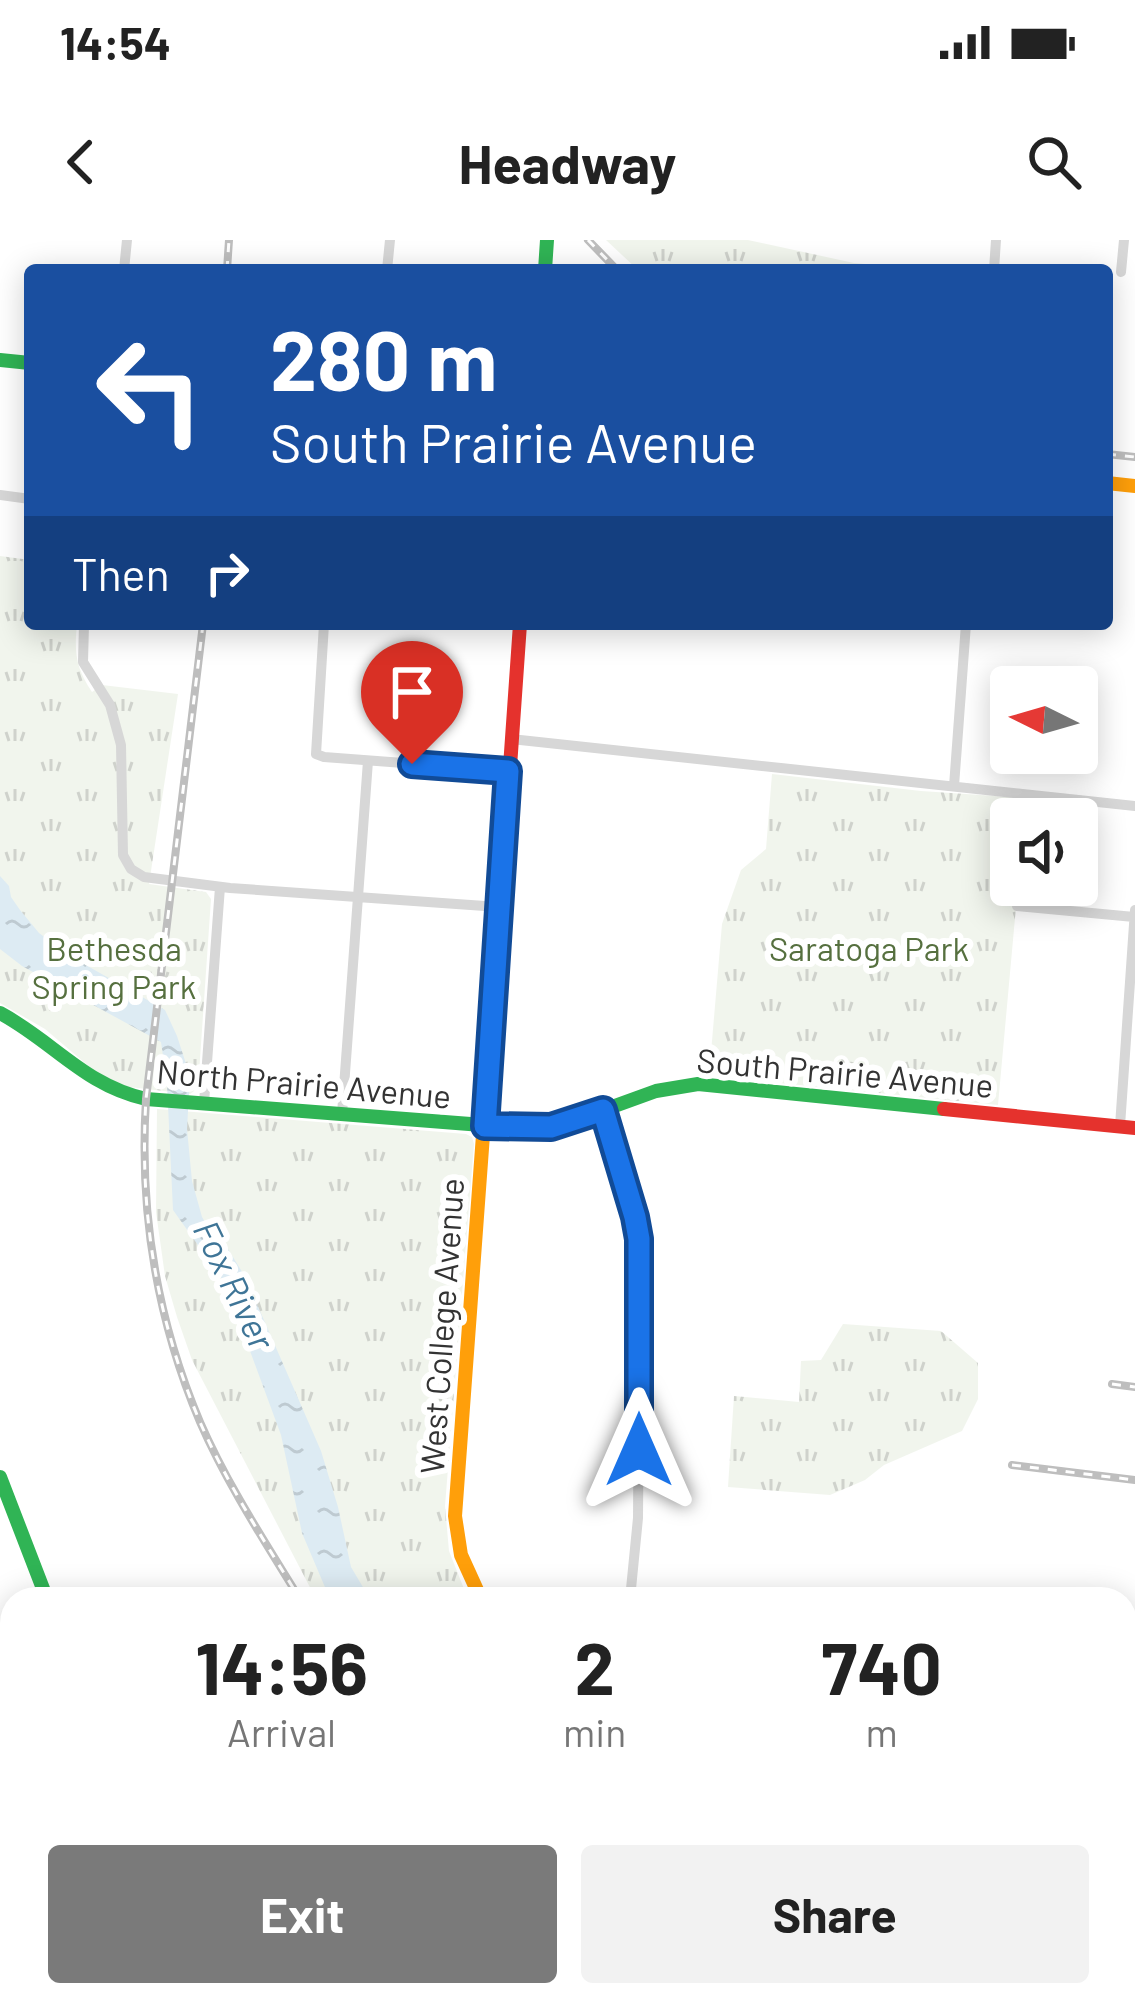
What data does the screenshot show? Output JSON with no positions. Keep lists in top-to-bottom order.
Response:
{
  "streets": {
    "street": ["South Prairie Avenue", "North Prairie Avenue", "West College Avenue"]
  },
  "crossings": [
    ["South Prairie Avenue", "North Prairie Avenue"],
    ["South Prairie Avenue", "West College Avenue"],
    ["North Prairie Avenue", "West College Avenue"]
  ],
  "water": ["Fox River"],
  "parks": ["Bethesda Spring Park", "Saratoga Park"],
  "north": "left",
  "page": {
    "status": "14:54",
    "header": "Headway",
    "turn": ["280 m", "South Prairie Avenue"],
    "then": "Then",
    "eta": [
      "14:56",
      "Arrival",
      "2",
      "min",
      "740",
      "m"
    ],
    "buttons": ["Exit", "Share"]
  }
}
